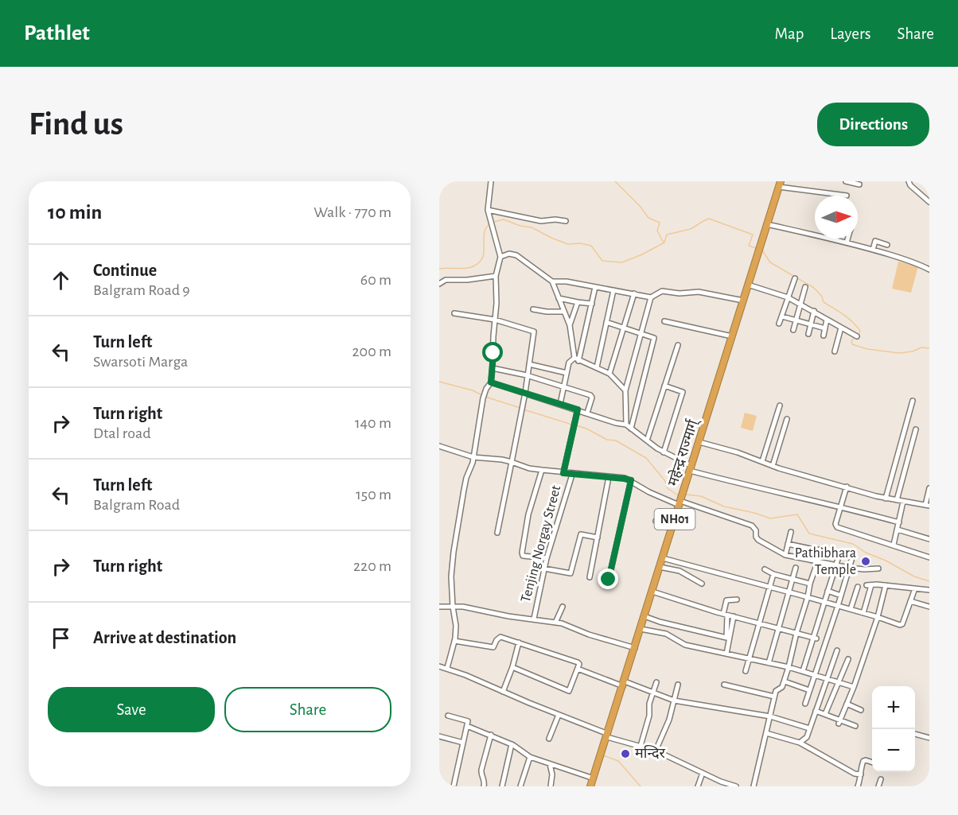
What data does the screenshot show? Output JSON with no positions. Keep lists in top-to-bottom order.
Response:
{
  "streets": {
    "highway": ["महेन्द्र राज्मार्ग्", "NH01"],
    "street": ["Tenjing Norgay Street"]
  },
  "places": ["Pathibhara Temple", "मन्दिर"],
  "north": "right",
  "page": {
    "header": "Pathlet",
    "nav": ["Map", "Layers", "Share"],
    "buttons": [
      "Directions",
      ["Save", "Share"]
    ],
    "title": "Find us",
    "heading": ["10 min", "Walk · 770 m"],
    "list": [
      ["Continue", "Balgram Road 9", "60 m"],
      ["Turn left", "Swarsoti Marga", "200 m"],
      ["Turn right", "Dtal road", "140 m"],
      ["Turn left", "Balgram Road", "150 m"],
      ["Turn right", "220 m"],
      "Arrive at destination"
    ],
    "map_buttons": ["+", "−"]
  }
}
